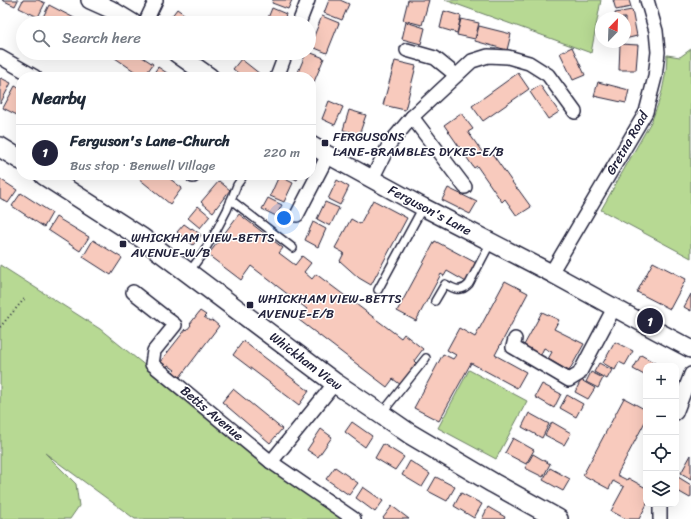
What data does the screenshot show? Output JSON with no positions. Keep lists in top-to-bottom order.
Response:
{
  "streets": {
    "main road": ["Whickham View"],
    "street": ["Gretna Road", "Ferguson's Lane", "Betts Avenue"]
  },
  "crossings": [
    ["Gretna Road", "Ferguson's Lane"]
  ],
  "places": {
    "transit": ["FERGUSONS LANE-BRAMBLES DYKES-E/B", "WHICKHAM VIEW-BETTS AVENUE-W/B", "WHICKHAM VIEW-BETTS AVENUE-E/B"]
  },
  "north": "top right",
  "page": {
    "search": "Search here",
    "heading": "Nearby",
    "list": [
      {
        "mark": "1",
        "name": "Ferguson's Lane-Church",
        "note": "Bus stop · Benwell Village",
        "value": "220 m"
      }
    ],
    "pins": "1",
    "map_buttons": ["+", "−"]
  }
}
